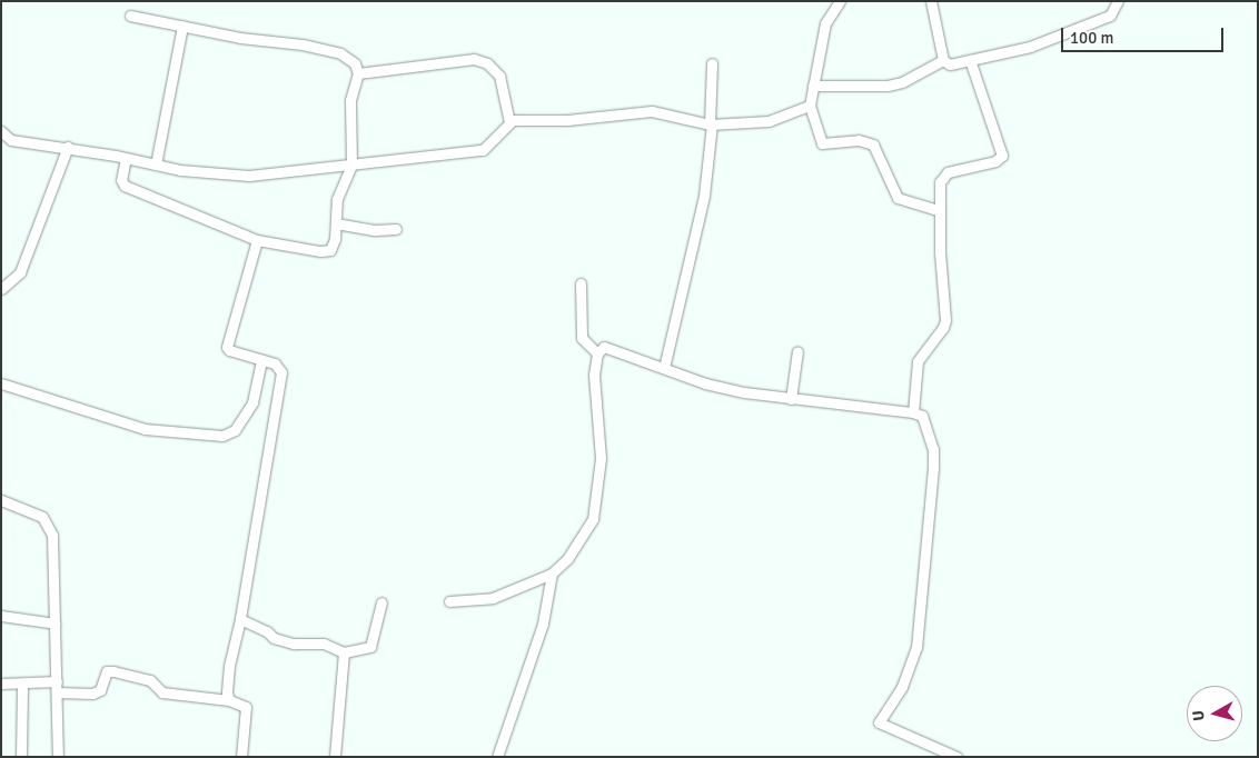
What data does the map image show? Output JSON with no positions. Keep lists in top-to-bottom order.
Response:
{
  "scale_bar": "100 m",
  "north": "left"
}
